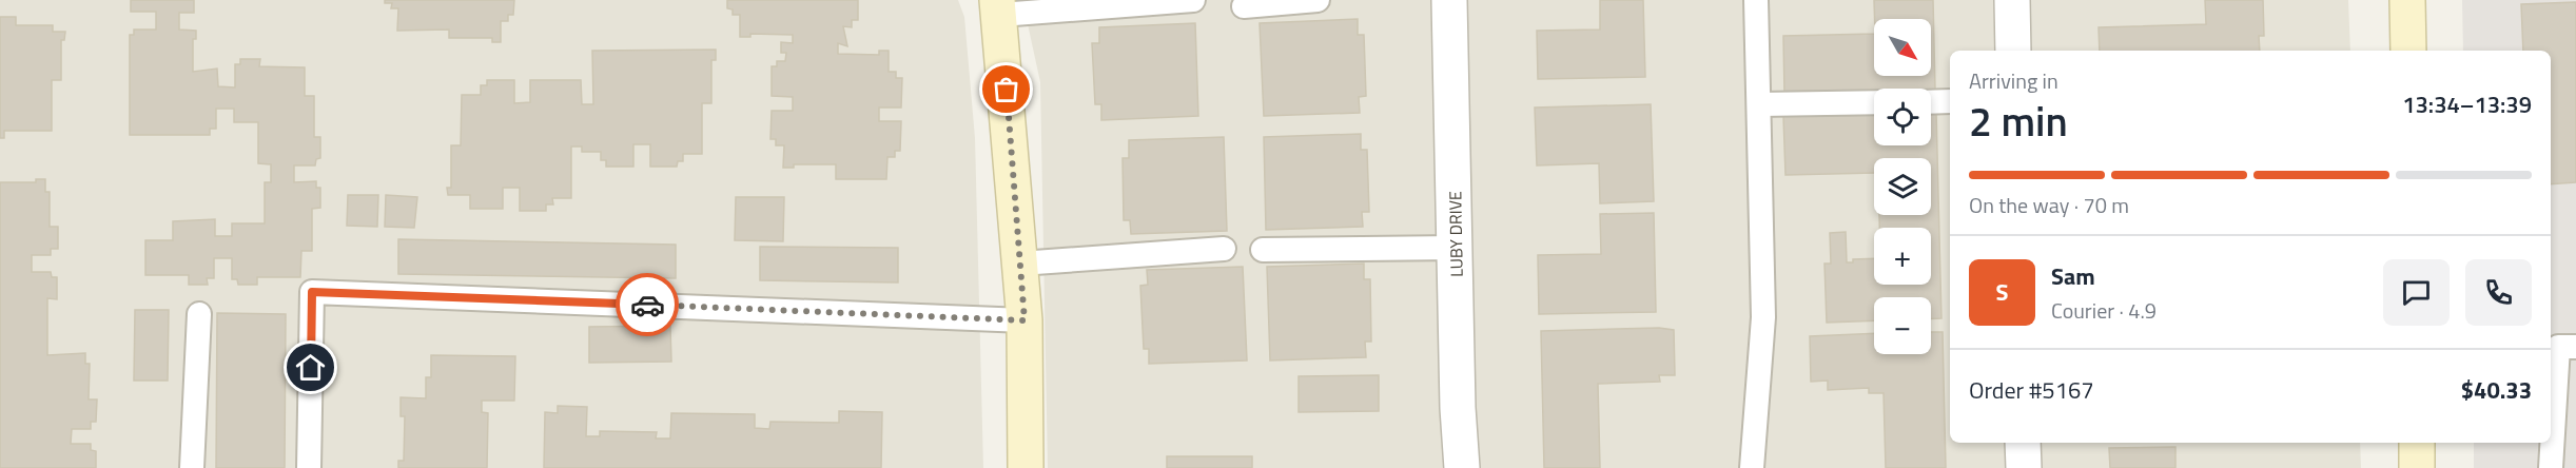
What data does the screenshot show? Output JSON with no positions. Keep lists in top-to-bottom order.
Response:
{
  "streets": {
    "street": ["LUBY DRIVE"]
  },
  "north": "bottom right",
  "page": {
    "map_buttons": ["+", "−"],
    "heading": ["2 min", "Arriving in", "13:34–13:39"],
    "panel": [
      "Sam",
      "Courier · 4.9",
      "Order #5167",
      "$40.33"
    ],
    "bar": "On the way · 70 m",
    "round": "S"
  }
}
